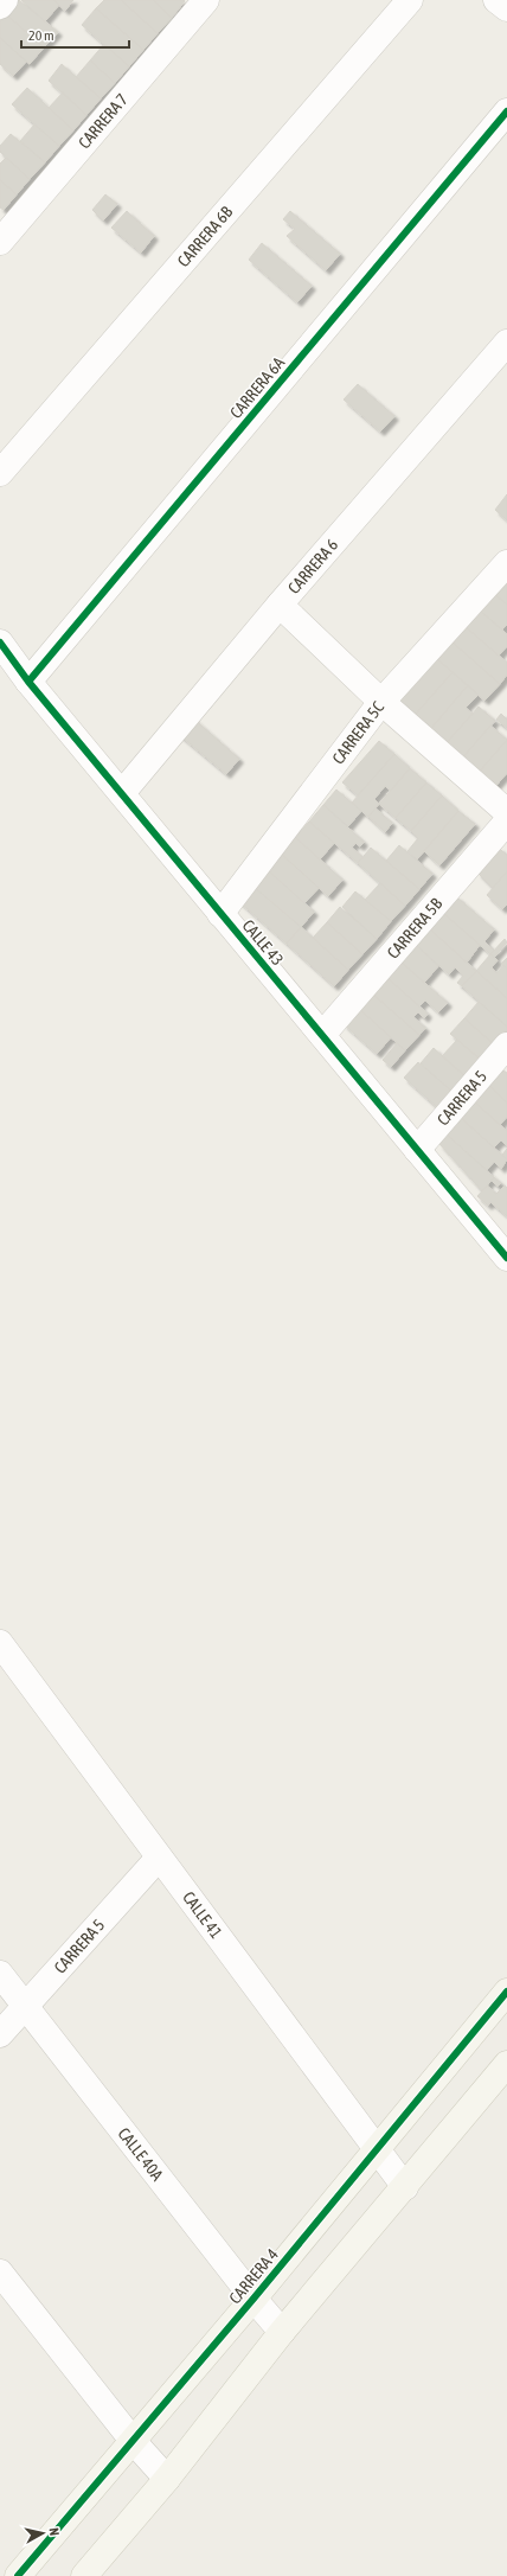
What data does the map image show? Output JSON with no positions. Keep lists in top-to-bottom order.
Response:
{
  "streets": {
    "street": [
      "CARRERA 7",
      "CARRERA 6B",
      "CARRERA 6A",
      "CARRERA 6",
      "CARRERA 5C",
      "CARRERA 5B",
      "CALLE 43",
      "CARRERA 5",
      "CALLE 41",
      "CALLE 40A",
      "CARRERA 4"
    ]
  },
  "crossings": [
    ["CARRERA 6A", "CALLE 43"],
    ["CARRERA 6", "CALLE 43"],
    ["CARRERA 5C", "CALLE 43"],
    ["CARRERA 5B", "CALLE 43"],
    ["CALLE 43", "CARRERA 5"],
    ["CARRERA 5", "CALLE 41"],
    ["CARRERA 5", "CALLE 40A"],
    ["CALLE 41", "CARRERA 4"],
    ["CALLE 40A", "CARRERA 4"]
  ],
  "scale_bar": "20 m",
  "north": "right"
}
